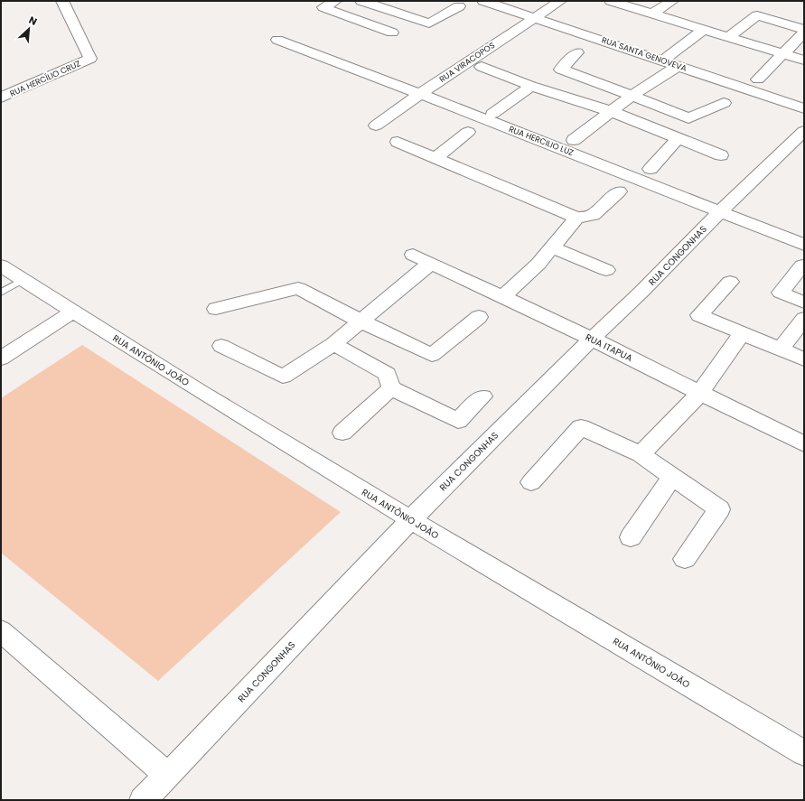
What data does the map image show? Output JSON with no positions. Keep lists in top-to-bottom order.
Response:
{
  "streets": {
    "street": [
      "RUA SANTA GENOVEVA",
      "RUA VIRACOPOS",
      "RUA HERCÍLIO CRUZ",
      "RUA HERCILIO LUZ",
      "RUA CONGONHAS",
      "RUA ITAPUA",
      "RUA ANTÔNIO JOÃO"
    ]
  },
  "crossings": [
    ["RUA SANTA GENOVEVA", "RUA VIRACOPOS"],
    ["RUA VIRACOPOS", "RUA HERCILIO LUZ"],
    ["RUA HERCILIO LUZ", "RUA CONGONHAS"],
    ["RUA CONGONHAS", "RUA ITAPUA"],
    ["RUA CONGONHAS", "RUA ANTÔNIO JOÃO"]
  ],
  "north": "top right"
}
